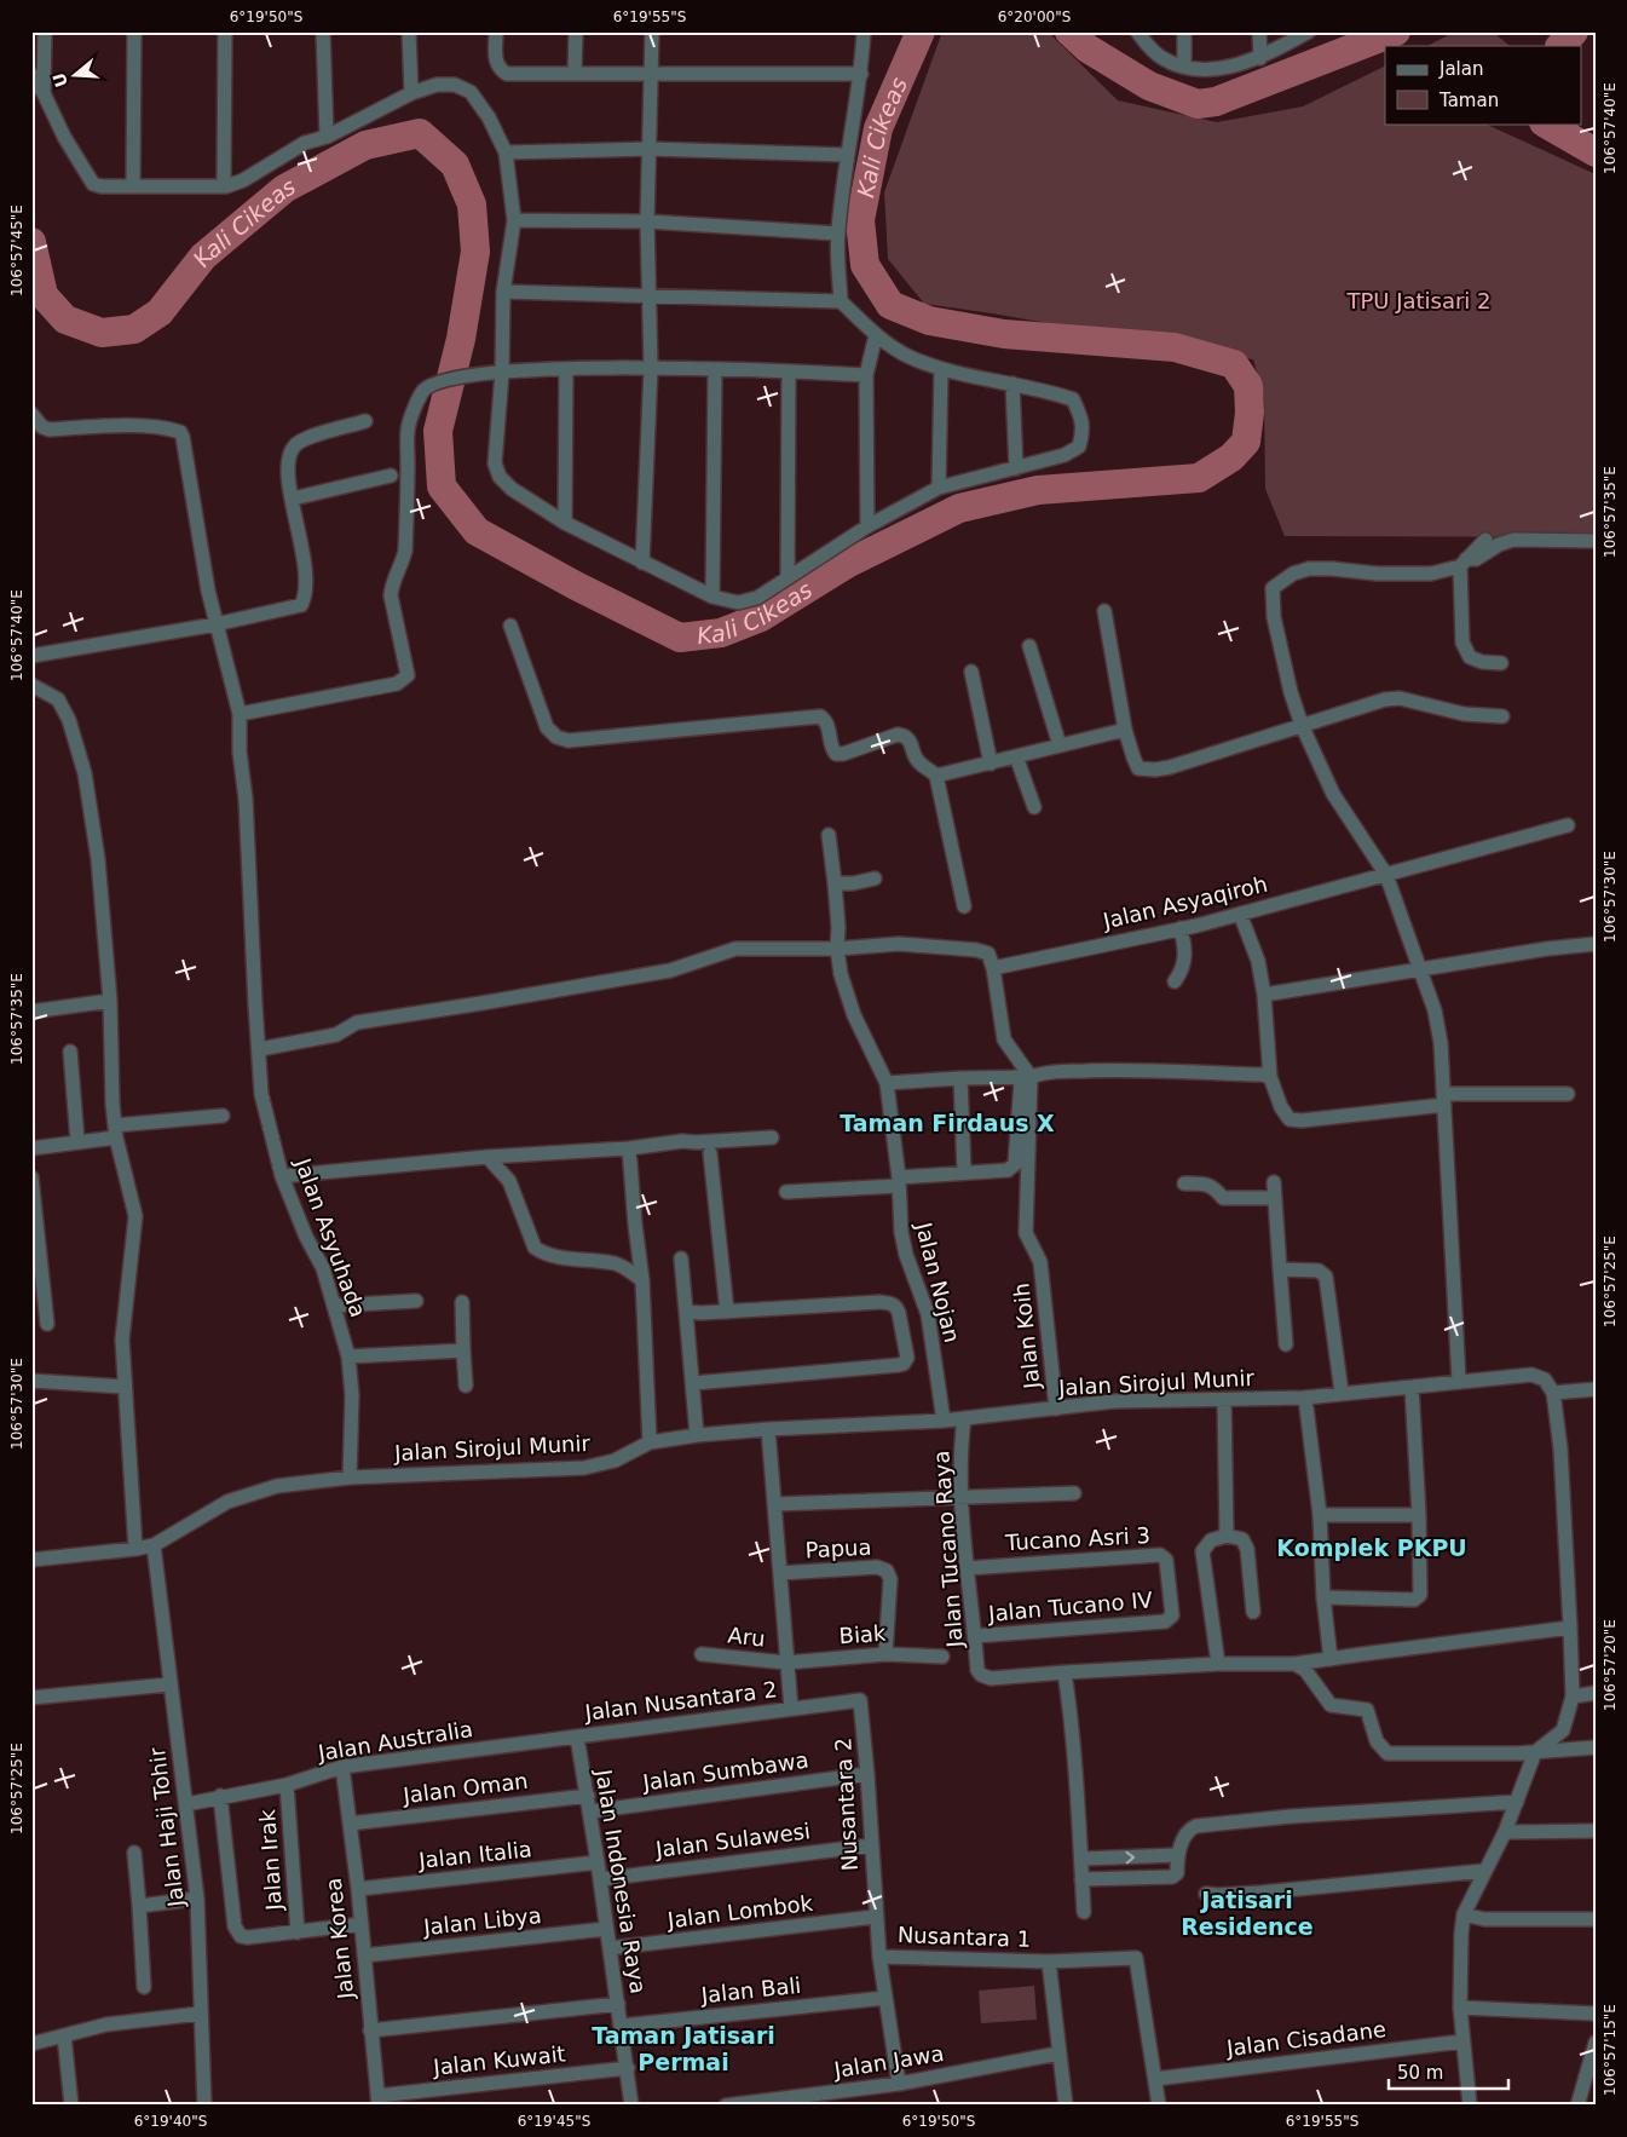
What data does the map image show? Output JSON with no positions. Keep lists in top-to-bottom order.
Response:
{
  "streets": {
    "street": [
      "Jalan Asyaqiroh",
      "Jalan Asyuhada",
      "Jalan Nojan",
      "Jalan Koih",
      "Jalan Sirojul Munir",
      "Tucano Asri 3",
      "Papua",
      "Jalan Tucano Raya",
      "Jalan Tucano IV",
      "Biak",
      "Aru",
      "Jalan Nusantara 2",
      "Jalan Australia",
      "Jalan Sumbawa",
      "Jalan Oman",
      "Nusantara 2",
      "Jalan Haji Tohir",
      "Jalan Sulawesi",
      "Jalan Italia",
      "Jalan Irak",
      "Jalan Indonesia Raya",
      "Jalan Lombok",
      "Jalan Libya",
      "Nusantara 1",
      "Jalan Korea",
      "Jalan Bali",
      "Jalan Cisadane",
      "Jalan Kuwait",
      "Jalan Jawa"
    ]
  },
  "crossings": [
    ["Jalan Asyuhada", "Jalan Sirojul Munir"],
    ["Jalan Nojan", "Jalan Sirojul Munir"],
    ["Jalan Koih", "Jalan Sirojul Munir"],
    ["Jalan Sirojul Munir", "Jalan Tucano Raya"],
    ["Jalan Sirojul Munir", "Jalan Haji Tohir"],
    ["Tucano Asri 3", "Jalan Tucano Raya"],
    ["Tucano Asri 3", "Jalan Tucano IV"],
    ["Papua", "Biak"],
    ["Jalan Tucano Raya", "Jalan Tucano IV"],
    ["Biak", "Aru"],
    ["Jalan Nusantara 2", "Jalan Australia"],
    ["Jalan Nusantara 2", "Nusantara 2"],
    ["Jalan Nusantara 2", "Jalan Indonesia Raya"],
    ["Jalan Australia", "Jalan Haji Tohir"],
    ["Jalan Australia", "Jalan Irak"],
    ["Jalan Australia", "Jalan Indonesia Raya"],
    ["Jalan Australia", "Jalan Korea"],
    ["Jalan Sumbawa", "Nusantara 2"],
    ["Jalan Sumbawa", "Jalan Indonesia Raya"],
    ["Jalan Oman", "Jalan Indonesia Raya"],
    ["Jalan Oman", "Jalan Korea"],
    ["Nusantara 2", "Jalan Sulawesi"],
    ["Nusantara 2", "Jalan Lombok"],
    ["Nusantara 2", "Nusantara 1"],
    ["Nusantara 2", "Jalan Bali"],
    ["Nusantara 2", "Jalan Jawa"],
    ["Jalan Sulawesi", "Jalan Indonesia Raya"],
    ["Jalan Italia", "Jalan Indonesia Raya"],
    ["Jalan Italia", "Jalan Korea"],
    ["Jalan Indonesia Raya", "Jalan Lombok"],
    ["Jalan Indonesia Raya", "Jalan Libya"],
    ["Jalan Indonesia Raya", "Jalan Bali"],
    ["Jalan Indonesia Raya", "Jalan Kuwait"],
    ["Jalan Libya", "Jalan Korea"],
    ["Nusantara 1", "Jalan Jawa"],
    ["Jalan Korea", "Jalan Kuwait"]
  ],
  "districts": [
    "Taman Firdaus X",
    "Komplek PKPU",
    "Jatisari Residence",
    "Taman Jatisari Permai"
  ],
  "water": ["Kali Cikeas"],
  "parks": ["TPU Jatisari 2"],
  "legend": ["Jalan", "Taman"],
  "scale_bar": "50 m",
  "north": "left",
  "coordinates": [
    "6°19'50\"S",
    "6°19'55\"S",
    "6°20'00\"S",
    "106°57'40\"E",
    "106°57'45\"E",
    "106°57'35\"E",
    "106°57'30\"E",
    "106°57'25\"E",
    "106°57'20\"E",
    "106°57'15\"E",
    "6°19'40\"S",
    "6°19'45\"S"
  ]
}
